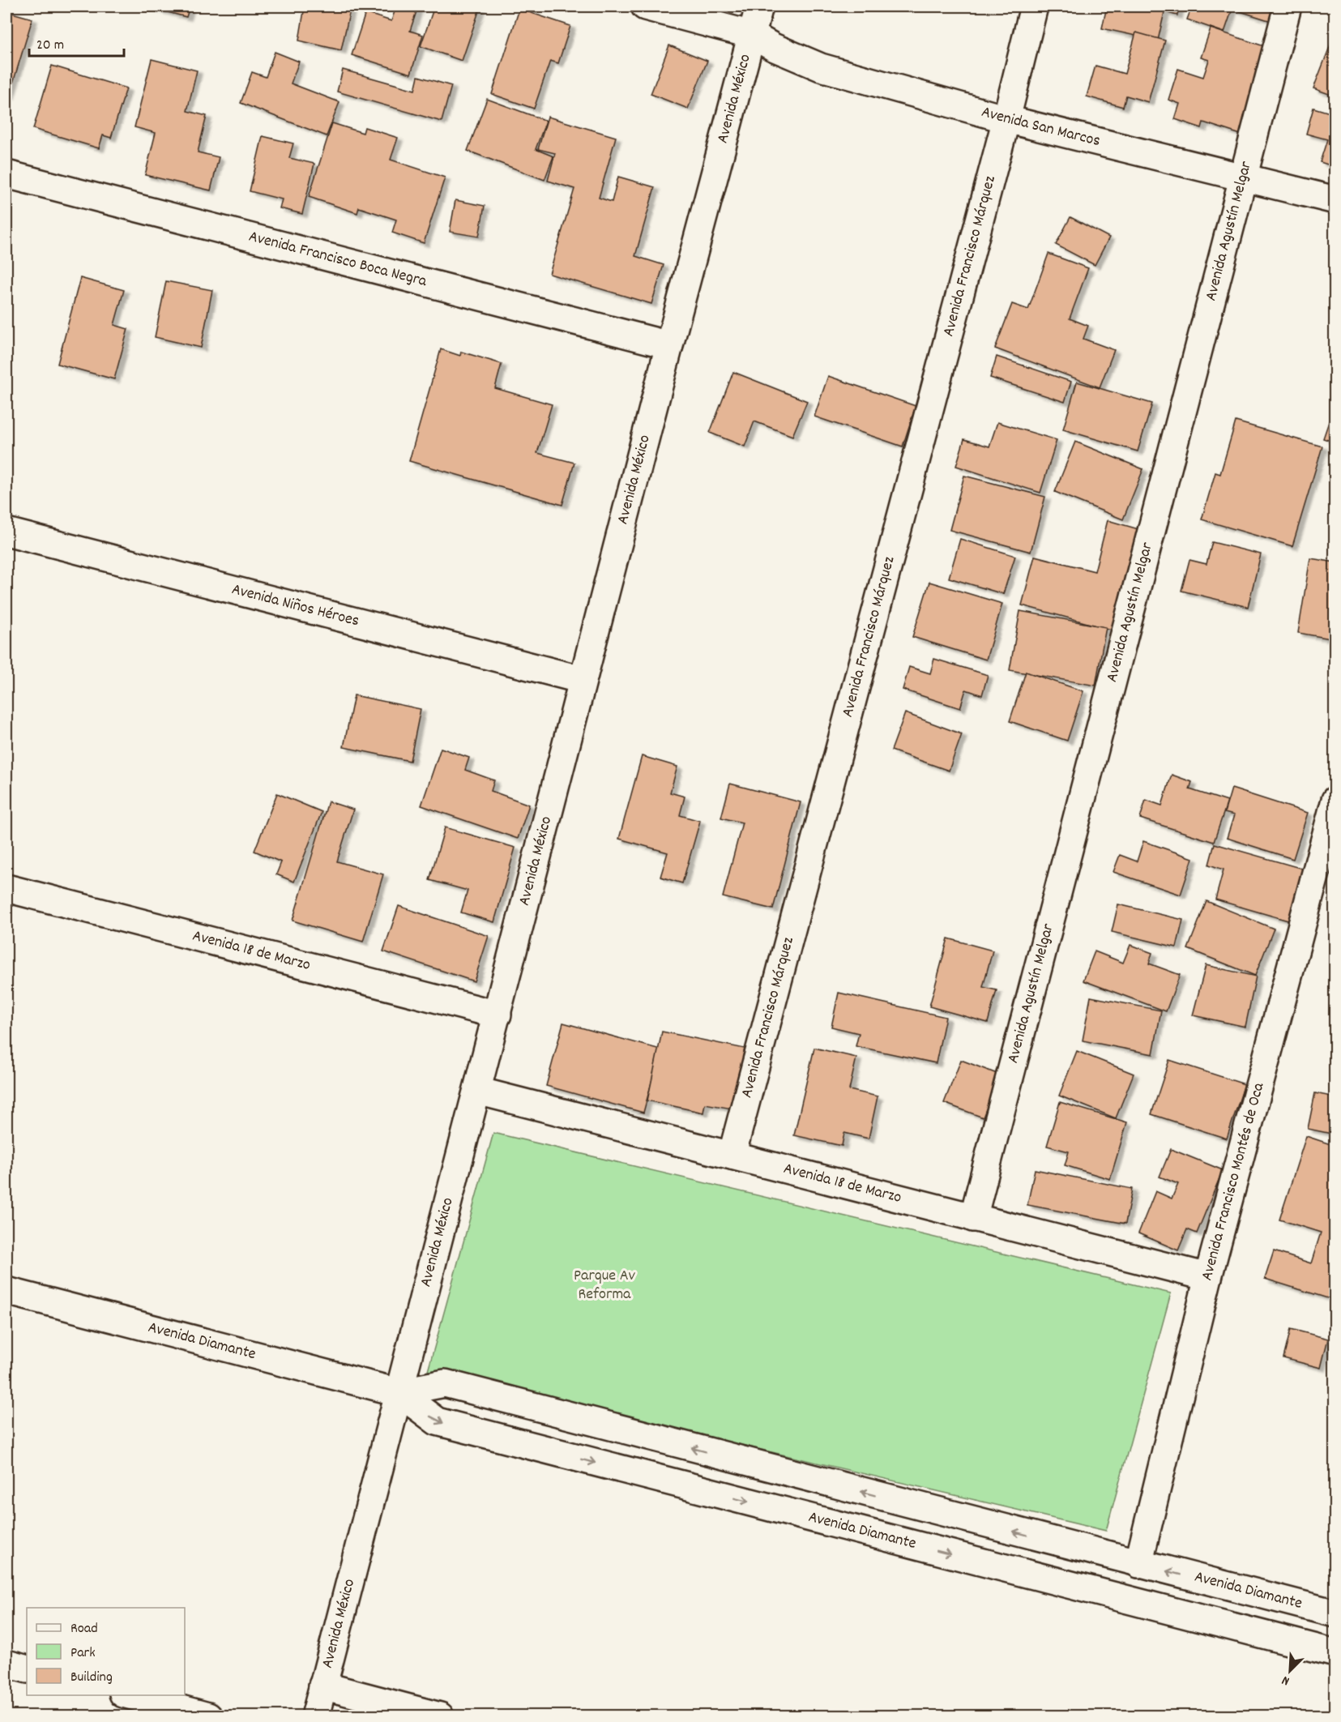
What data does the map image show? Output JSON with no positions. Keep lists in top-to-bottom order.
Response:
{
  "streets": {
    "street": [
      "Avenida México",
      "Avenida San Marcos",
      "Avenida Agustín Melgar",
      "Avenida Francisco Márquez",
      "Avenida Francisco Boca Negra",
      "Avenida Niños Héroes",
      "Avenida 18 de Marzo",
      "Avenida Francisco Montés de Oca",
      "Avenida Diamante"
    ]
  },
  "crossings": [
    ["Avenida México", "Avenida San Marcos"],
    ["Avenida México", "Avenida Francisco Boca Negra"],
    ["Avenida México", "Avenida Niños Héroes"],
    ["Avenida México", "Avenida 18 de Marzo"],
    ["Avenida México", "Avenida Diamante"],
    ["Avenida San Marcos", "Avenida Agustín Melgar"],
    ["Avenida San Marcos", "Avenida Francisco Márquez"],
    ["Avenida Agustín Melgar", "Avenida 18 de Marzo"],
    ["Avenida Francisco Márquez", "Avenida 18 de Marzo"],
    ["Avenida 18 de Marzo", "Avenida Francisco Montés de Oca"],
    ["Avenida Francisco Montés de Oca", "Avenida Diamante"]
  ],
  "parks": ["Parque Av Reforma"],
  "legend": ["Road", "Park", "Building"],
  "scale_bar": "20 m",
  "north": "bottom left"
}
